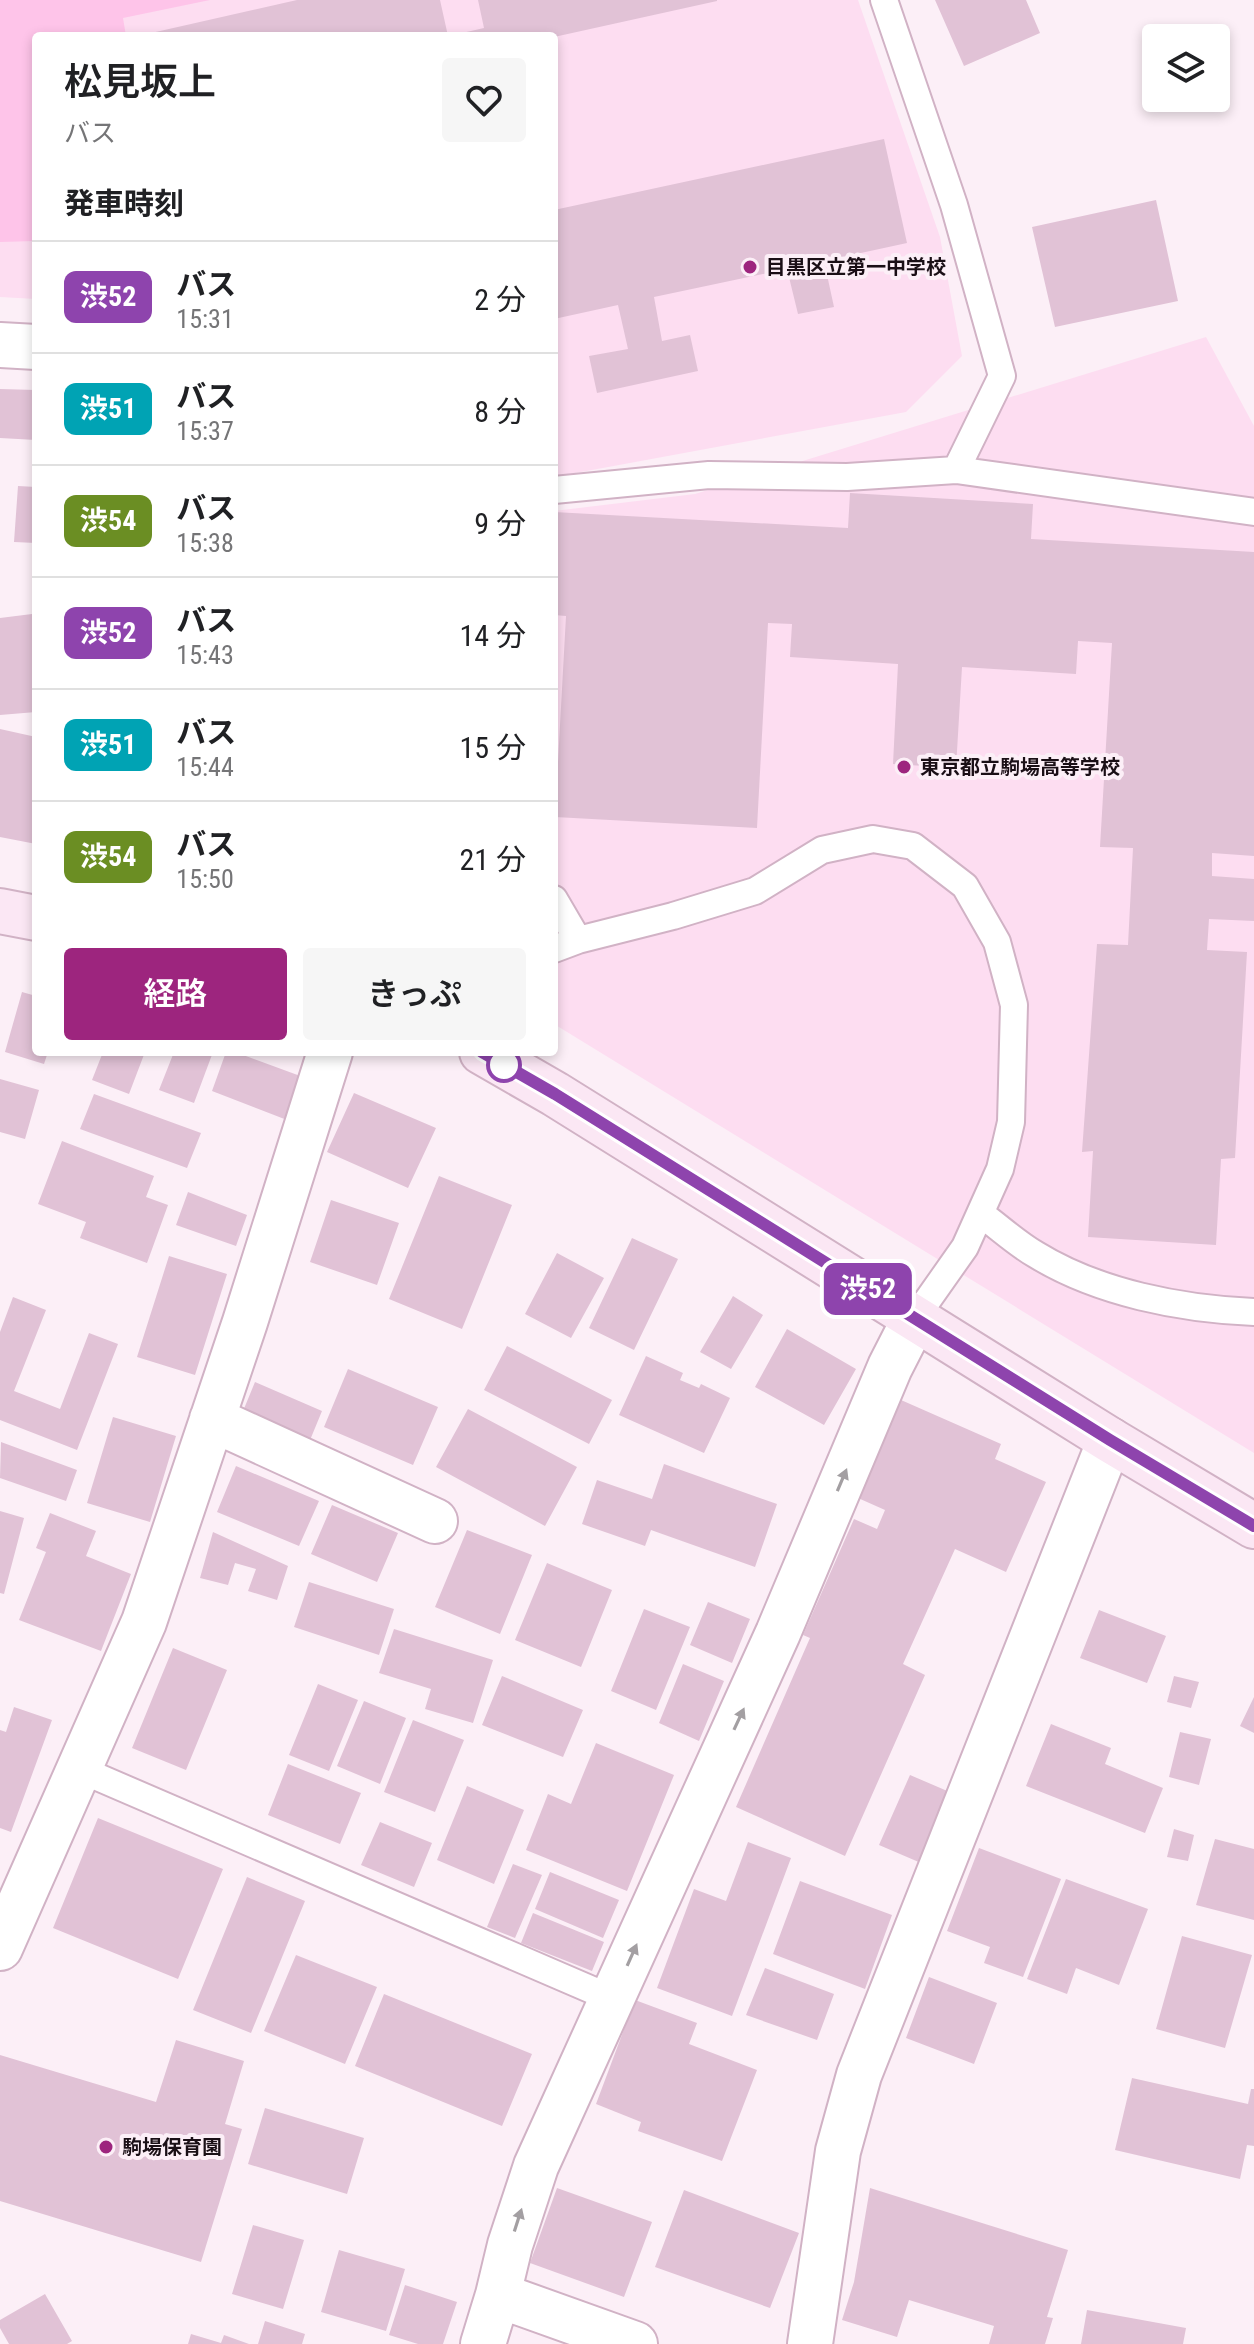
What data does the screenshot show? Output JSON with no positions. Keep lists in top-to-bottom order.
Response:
{
  "places": ["目黒区立第一中学校", "東京都立駒場高等学校", "駒場保育園"],
  "lines": ["bus line 渋52"],
  "page": {
    "on_map": "渋52",
    "heading": [
      ["松見坂上", "バス"],
      "発車時刻"
    ],
    "list": [
      {
        "mark": "渋52",
        "name": "バス",
        "note": "15:31",
        "value": "2 分"
      },
      {
        "mark": "渋51",
        "name": "バス",
        "note": "15:37",
        "value": "8 分"
      },
      {
        "mark": "渋54",
        "name": "バス",
        "note": "15:38",
        "value": "9 分"
      },
      {
        "mark": "渋52",
        "name": "バス",
        "note": "15:43",
        "value": "14 分"
      },
      {
        "mark": "渋51",
        "name": "バス",
        "note": "15:44",
        "value": "15 分"
      },
      {
        "mark": "渋54",
        "name": "バス",
        "note": "15:50",
        "value": "21 分"
      }
    ],
    "buttons": ["経路", "きっぷ"]
  }
}
